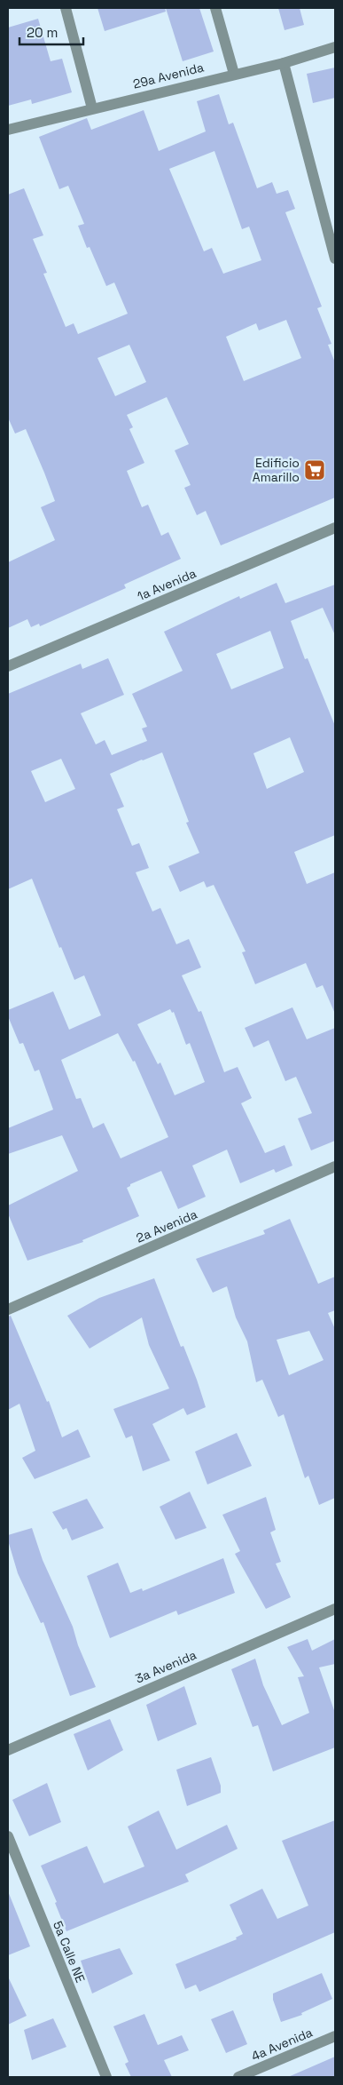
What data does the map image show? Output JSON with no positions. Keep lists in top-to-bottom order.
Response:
{
  "streets": {
    "street": [
      "29a Avenida",
      "1a Avenida",
      "2a Avenida",
      "3a Avenida",
      "5a Calle NE",
      "4a Avenida"
    ]
  },
  "places": {
    "supermarket": ["Edificio Amarillo"]
  },
  "scale_bar": "20 m"
}
